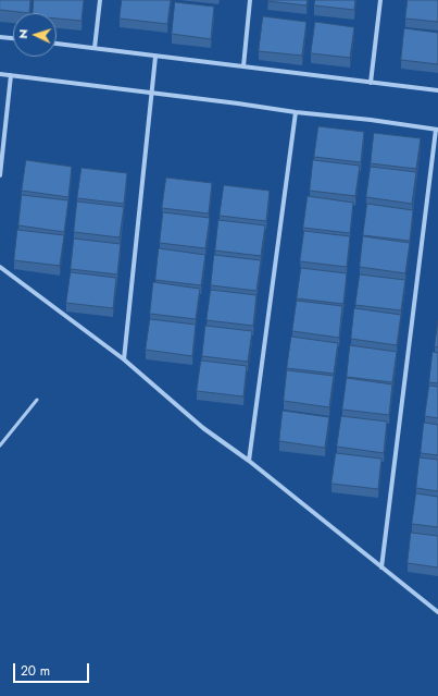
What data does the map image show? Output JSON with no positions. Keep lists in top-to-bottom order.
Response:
{
  "scale_bar": "20 m",
  "north": "left"
}
